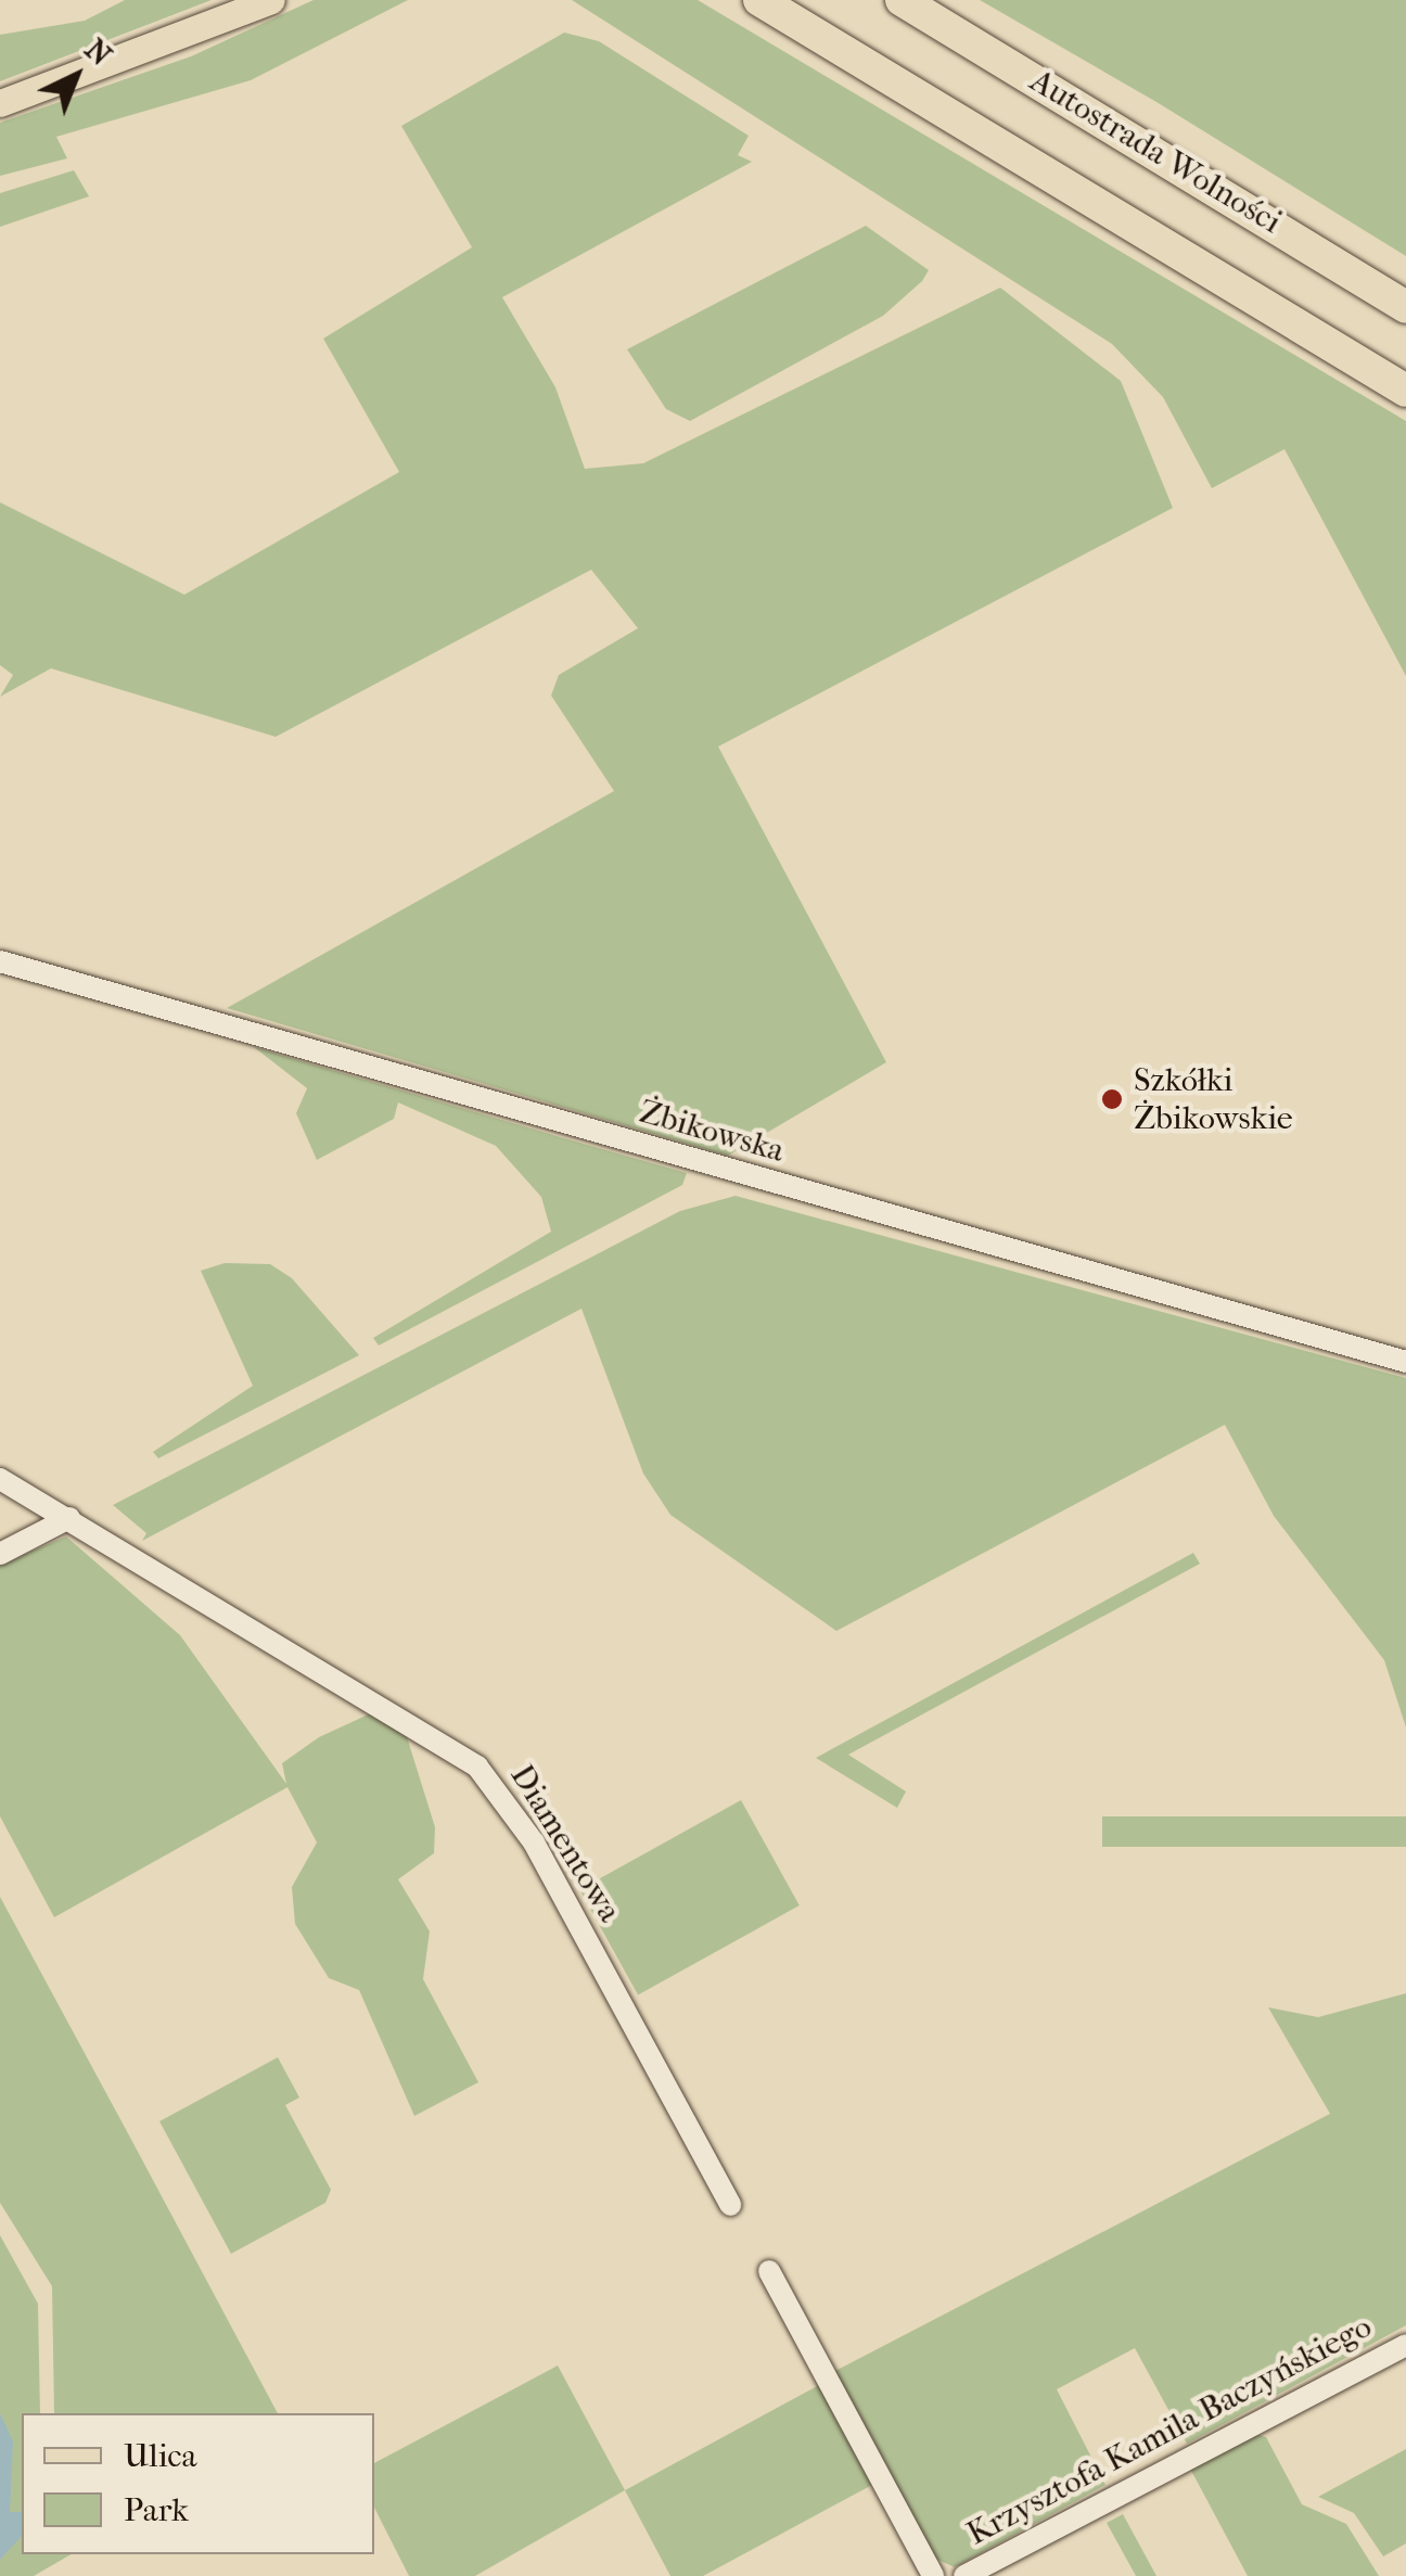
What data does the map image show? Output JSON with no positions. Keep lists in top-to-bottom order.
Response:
{
  "streets": {
    "highway": ["Autostrada Wolności"],
    "street": ["Żbikowska", "Diamentowa", "Krzysztofa Kamila Baczyńskiego"]
  },
  "places": ["Szkółki Żbikowskie"],
  "legend": ["Ulica", "Park"],
  "north": "top right"
}
